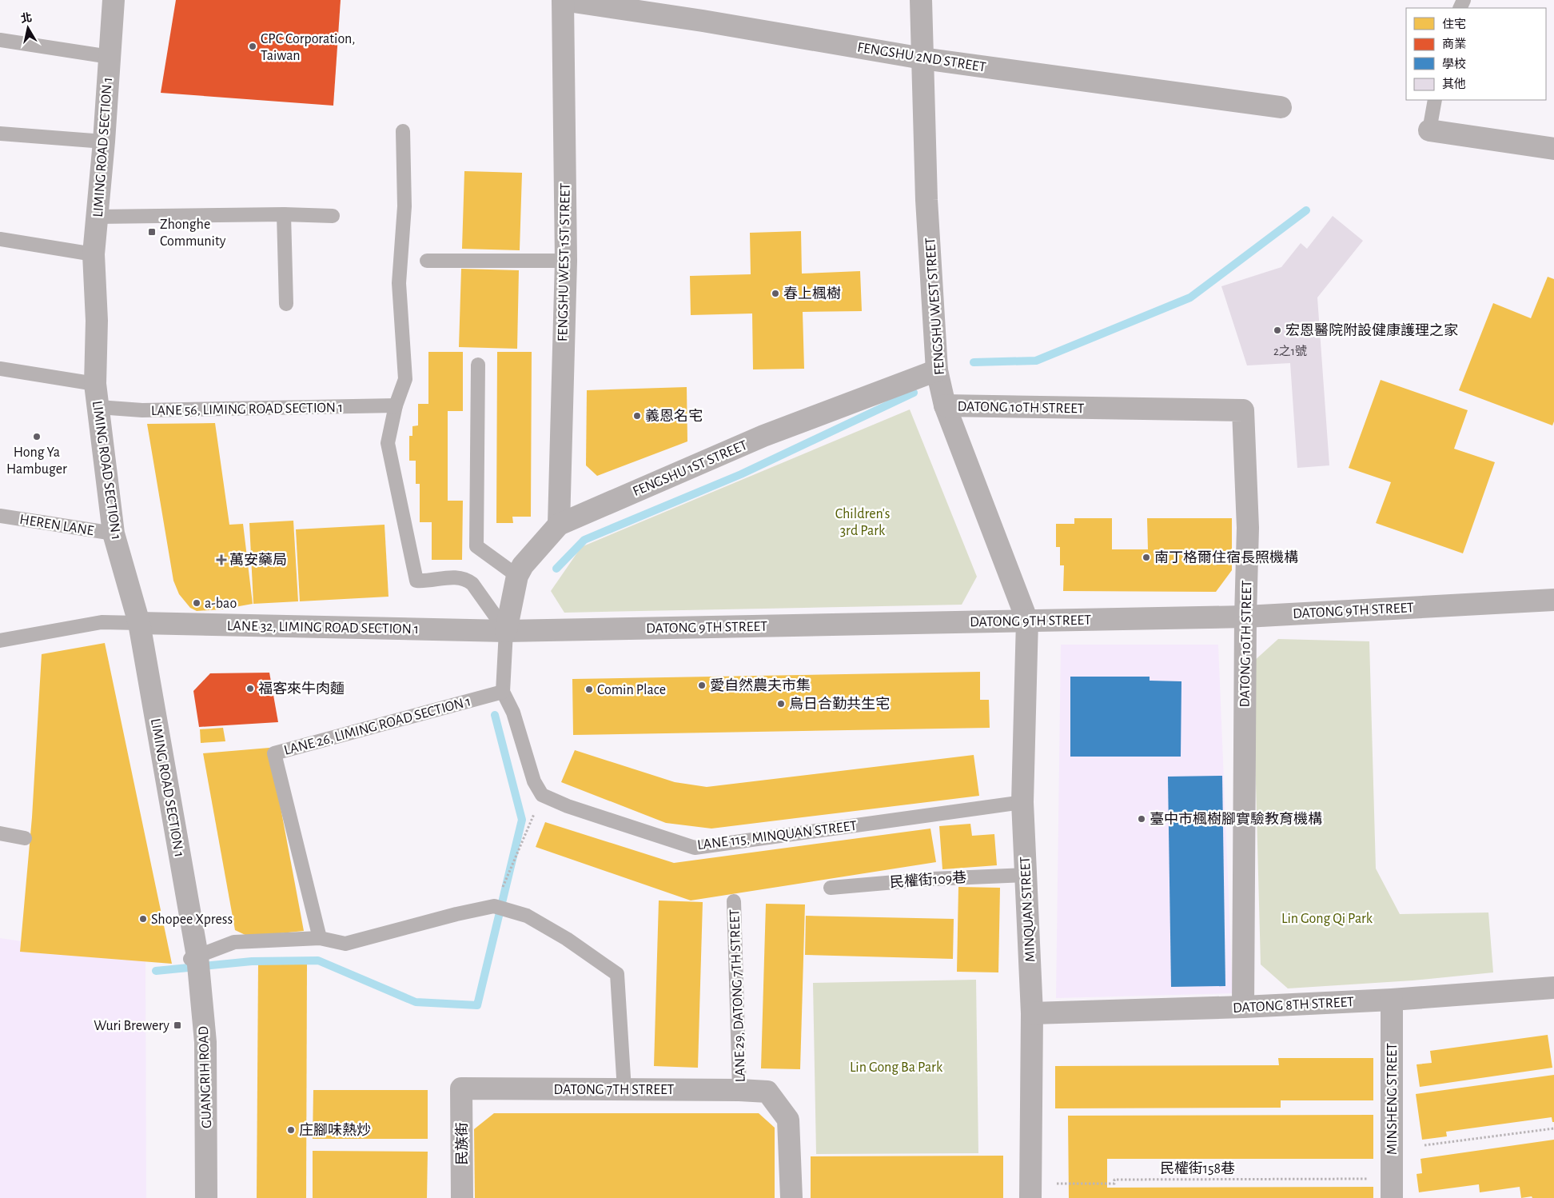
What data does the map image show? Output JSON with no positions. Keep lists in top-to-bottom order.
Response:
{
  "streets": {
    "street": [
      "FENGSHU 2ND STREET",
      "LIMING ROAD SECTION 1",
      "FENGSHU WEST 1ST STREET",
      "FENGSHU WEST STREET",
      "DATONG 10TH STREET",
      "FENGSHU 1ST STREET",
      "DATONG 9TH STREET",
      "LANE 32, LIMING ROAD SECTION 1",
      "MINQUAN STREET",
      "DATONG 8TH STREET",
      "GUANGRIH ROAD",
      "DATONG 7TH STREET",
      "MINSHENG STREET",
      "民族街"
    ],
    "lane": [
      "LANE 56, LIMING ROAD SECTION 1",
      "HEREN LANE",
      "LANE 26, LIMING ROAD SECTION 1",
      "LANE 115, MINQUAN STREET",
      "民權街109巷",
      "LANE 29, DATONG 7TH STREET"
    ],
    "path": ["民權街158巷"]
  },
  "crossings": [
    ["FENGSHU 2ND STREET", "FENGSHU WEST 1ST STREET"],
    ["FENGSHU 2ND STREET", "FENGSHU WEST STREET"],
    ["LIMING ROAD SECTION 1", "LANE 56, LIMING ROAD SECTION 1"],
    ["LIMING ROAD SECTION 1", "HEREN LANE"],
    ["LIMING ROAD SECTION 1", "LANE 32, LIMING ROAD SECTION 1"],
    ["LIMING ROAD SECTION 1", "GUANGRIH ROAD"],
    ["FENGSHU WEST 1ST STREET", "FENGSHU 1ST STREET"],
    ["FENGSHU WEST STREET", "DATONG 10TH STREET"],
    ["FENGSHU WEST STREET", "FENGSHU 1ST STREET"],
    ["FENGSHU WEST STREET", "DATONG 9TH STREET"],
    ["FENGSHU WEST STREET", "MINQUAN STREET"],
    ["DATONG 10TH STREET", "DATONG 9TH STREET"],
    ["DATONG 10TH STREET", "DATONG 8TH STREET"],
    ["FENGSHU 1ST STREET", "DATONG 9TH STREET"],
    ["FENGSHU 1ST STREET", "LANE 32, LIMING ROAD SECTION 1"],
    ["DATONG 9TH STREET", "LANE 32, LIMING ROAD SECTION 1"],
    ["DATONG 9TH STREET", "MINQUAN STREET"],
    ["LANE 115, MINQUAN STREET", "MINQUAN STREET"],
    ["民權街109巷", "MINQUAN STREET"],
    ["MINQUAN STREET", "DATONG 8TH STREET"],
    ["MINQUAN STREET", "民權街158巷"],
    ["LANE 29, DATONG 7TH STREET", "DATONG 7TH STREET"],
    ["DATONG 8TH STREET", "MINSHENG STREET"],
    ["DATONG 7TH STREET", "民族街"]
  ],
  "parks": ["Children's 3rd Park", "Lin Gong Qi Park", "Lin Gong Ba Park"],
  "places": {
    "other": [
      "CPC Corporation, Taiwan",
      "春上楓樹",
      "宏恩醫院附設健康護理之家",
      "義恩名宅",
      "Hong Ya Hambuger",
      "南丁格爾住宿長照機構",
      "a-bao",
      "愛自然農夫市集",
      "福客來牛肉麵",
      "Comin Place",
      "烏日合勤共生宅",
      "臺中市楓樹腳實驗教育機構",
      "Shopee Xpress",
      "庄腳味熱炒"
    ],
    "transit": ["Zhonghe Community", "Wuri Brewery"],
    "health": ["萬安藥局"]
  },
  "house_numbers": ["2之1號"],
  "legend": [
    "住宅",
    "商業",
    "學校",
    "其他"
  ],
  "north": "top"
}
